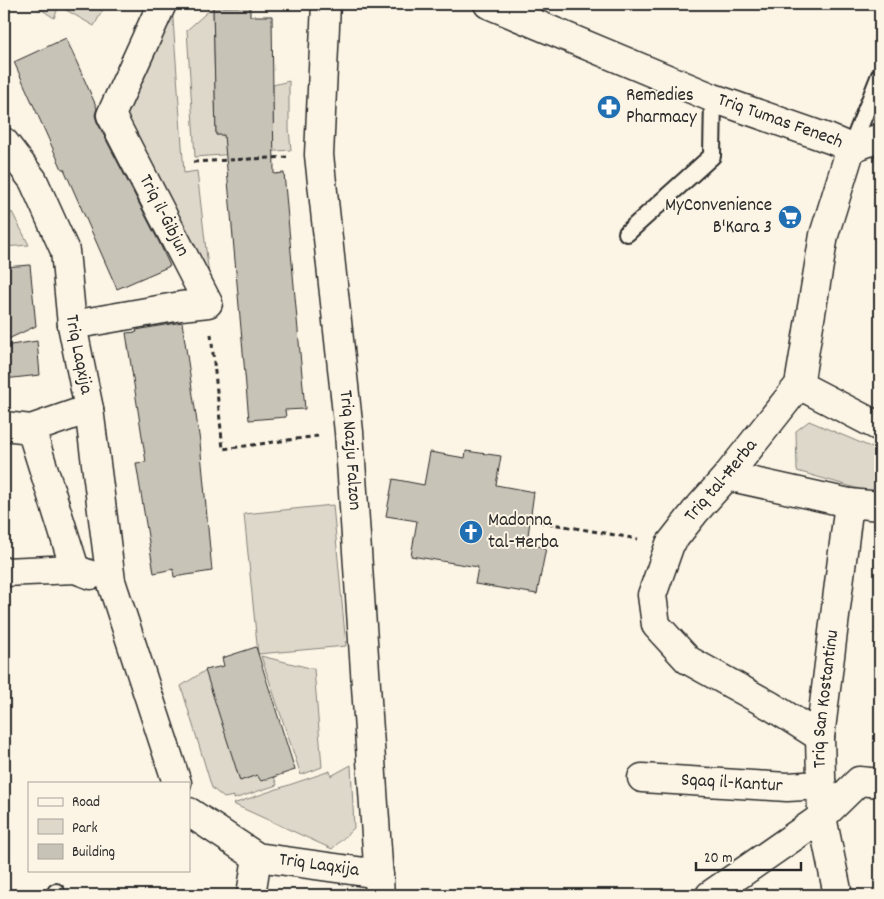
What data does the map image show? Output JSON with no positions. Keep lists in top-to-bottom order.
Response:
{
  "streets": {
    "street": [
      "Triq Tumas Fenech",
      "Triq il-Ġibjun",
      "Triq Laqxija",
      "Triq Nazju Falzon",
      "Triq tal-Ħerba",
      "Triq San Kostantinu",
      "Sqaq il-Kantur"
    ]
  },
  "crossings": [
    ["Triq Tumas Fenech", "Triq tal-Ħerba"],
    ["Triq Laqxija", "Triq Nazju Falzon"],
    ["Triq tal-Ħerba", "Triq San Kostantinu"],
    ["Triq San Kostantinu", "Sqaq il-Kantur"]
  ],
  "places": {
    "pharmacy": ["Remedies Pharmacy"],
    "supermarket": ["MyConvenience B'Kara 3"],
    "church": ["Madonna tal-Ħerba"]
  },
  "legend": ["Road", "Park", "Building"],
  "scale_bar": "20 m"
}
